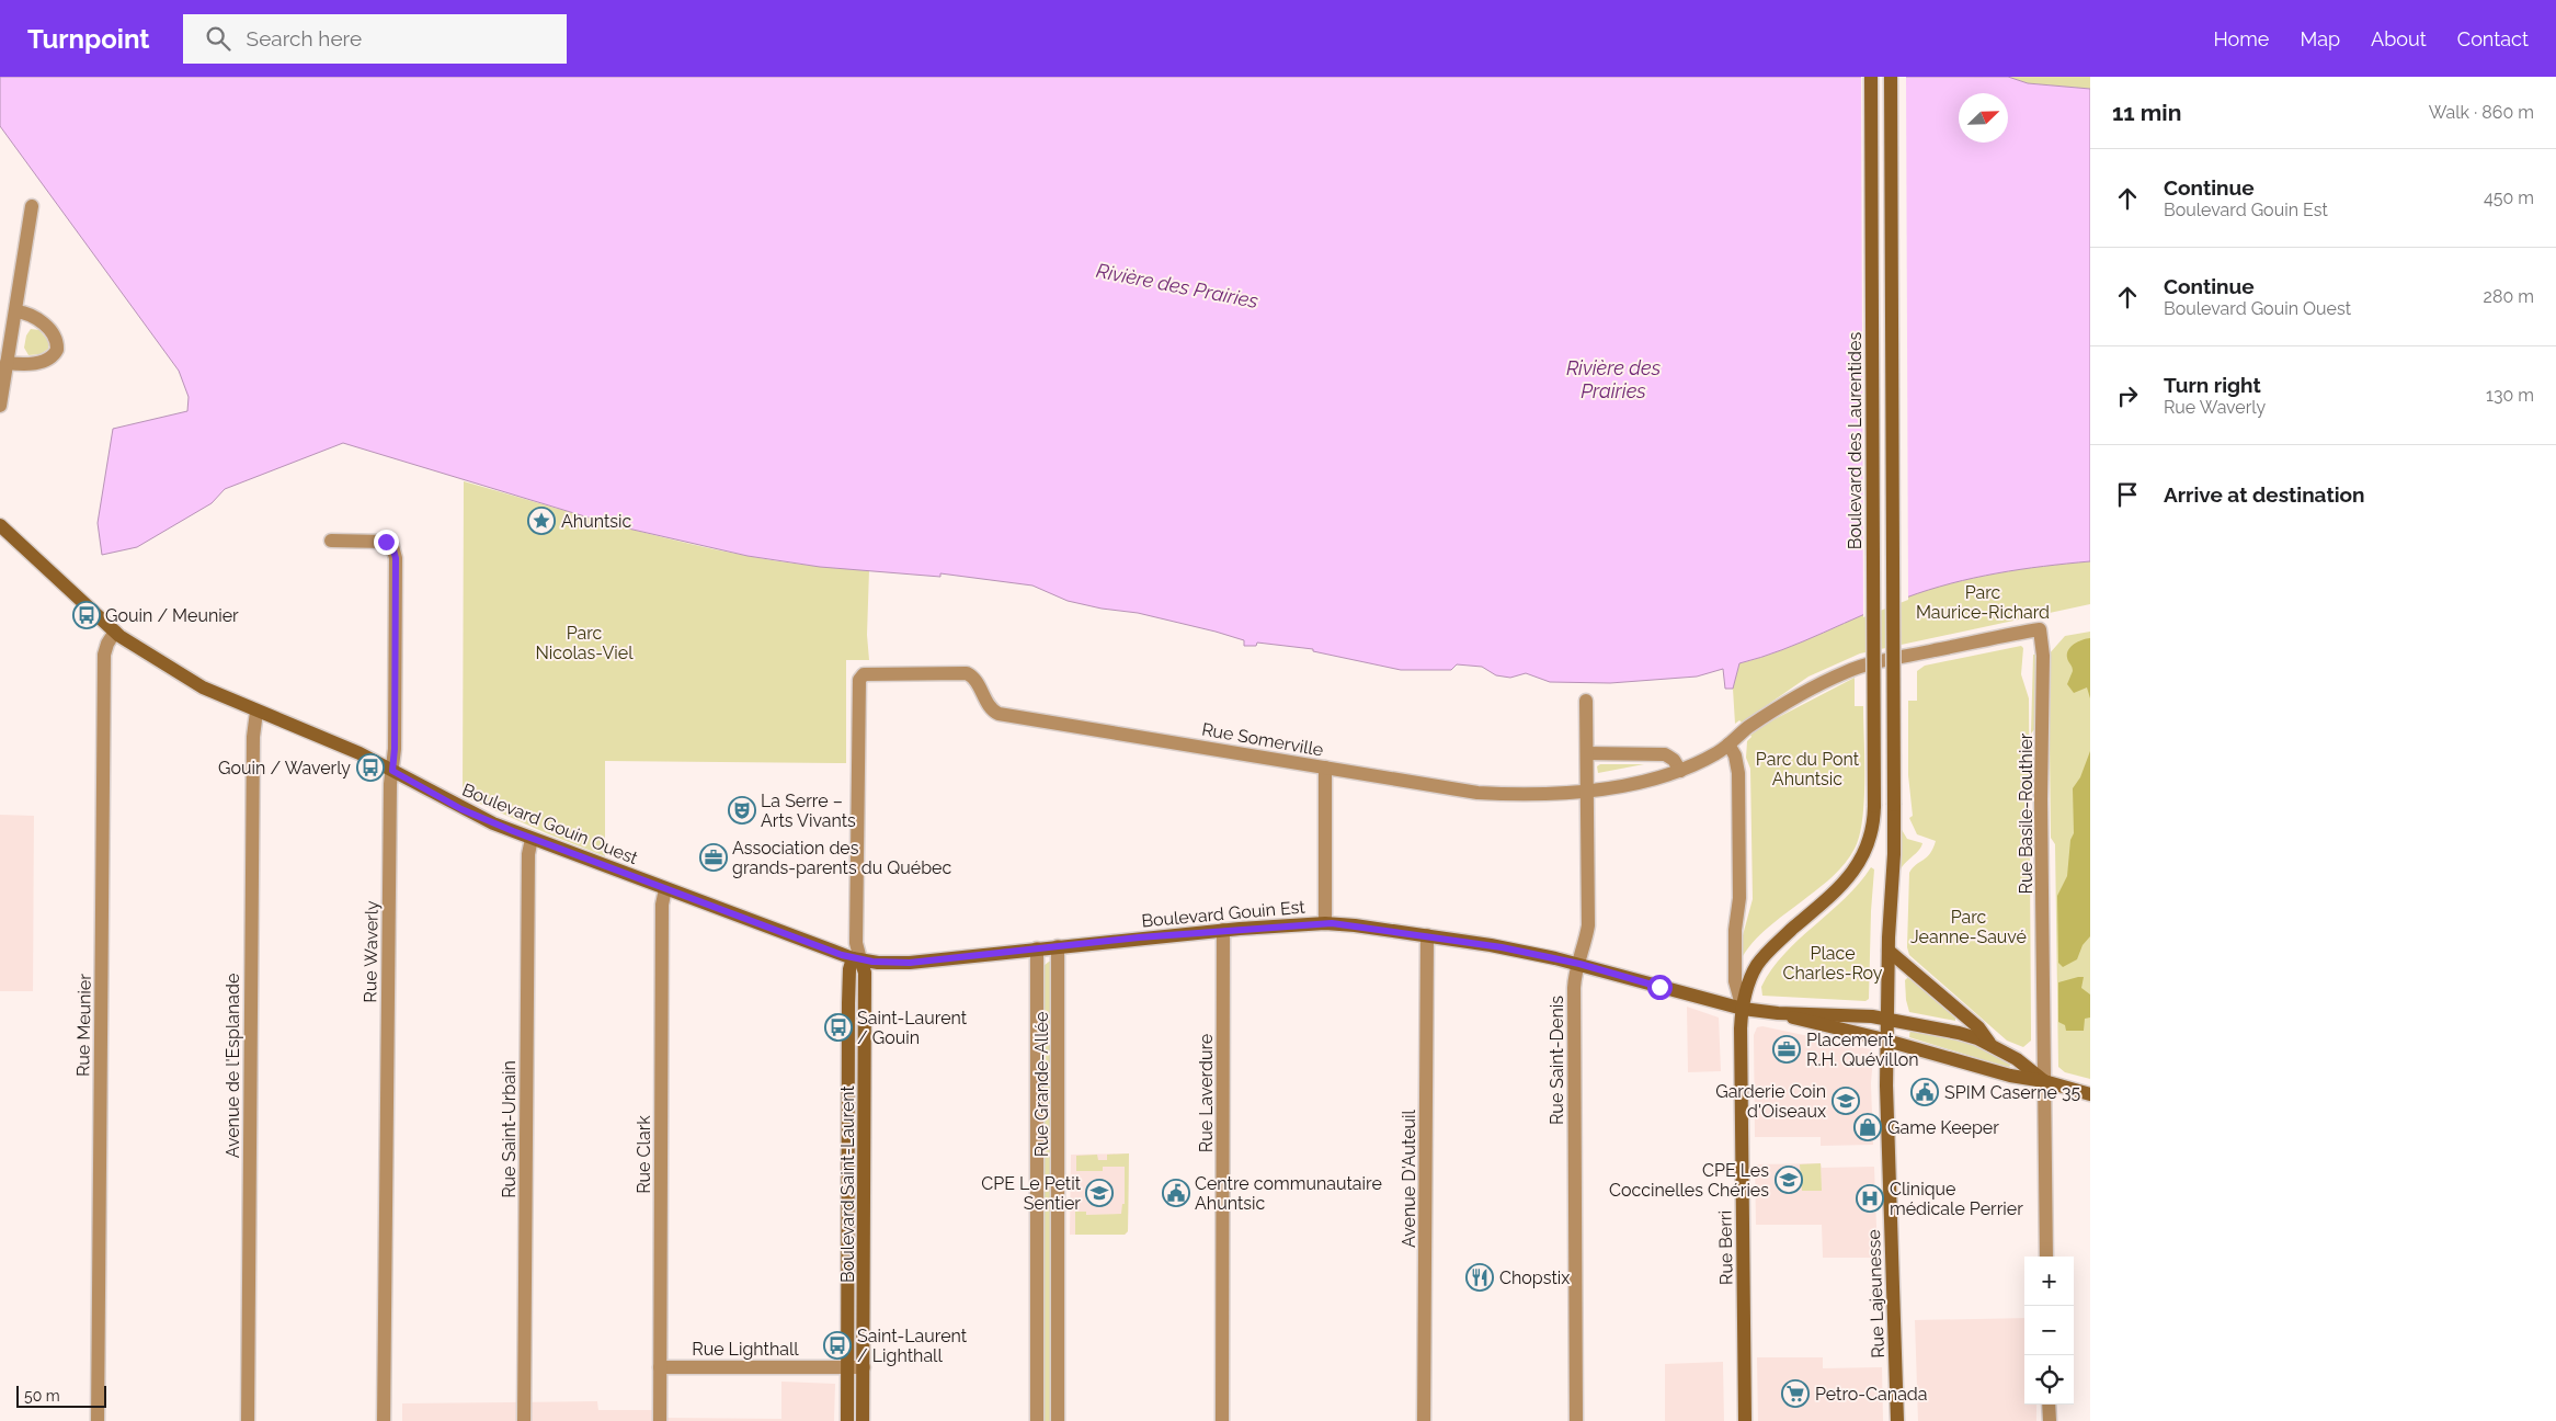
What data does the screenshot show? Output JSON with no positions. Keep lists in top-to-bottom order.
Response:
{
  "streets": {
    "street": [
      "Boulevard des Laurentides",
      "Rue Somerville",
      "Rue Basile-Routhier",
      "Boulevard Gouin Ouest",
      "Boulevard Gouin Est",
      "Rue Waverly",
      "Rue Meunier",
      "Rue Saint-Denis",
      "Avenue de l'Esplanade",
      "Rue Grande-Allée",
      "Rue Laverdure",
      "Rue Saint-Urbain",
      "Rue Clark",
      "Avenue D'Auteuil",
      "Boulevard Saint-Laurent",
      "Rue Berri",
      "Rue Lajeunesse",
      "Rue Lighthall"
    ]
  },
  "crossings": [
    ["Boulevard des Laurentides", "Rue Berri"],
    ["Boulevard des Laurentides", "Rue Lajeunesse"],
    ["Rue Somerville", "Rue Basile-Routhier"],
    ["Rue Somerville", "Rue Saint-Denis"],
    ["Rue Somerville", "Boulevard Saint-Laurent"],
    ["Rue Somerville", "Rue Berri"],
    ["Rue Basile-Routhier", "Boulevard Gouin Est"],
    ["Boulevard Gouin Ouest", "Boulevard Gouin Est"],
    ["Boulevard Gouin Ouest", "Rue Waverly"],
    ["Boulevard Gouin Ouest", "Rue Meunier"],
    ["Boulevard Gouin Ouest", "Avenue de l'Esplanade"],
    ["Boulevard Gouin Ouest", "Rue Saint-Urbain"],
    ["Boulevard Gouin Ouest", "Rue Clark"],
    ["Boulevard Gouin Ouest", "Boulevard Saint-Laurent"],
    ["Boulevard Gouin Est", "Rue Saint-Denis"],
    ["Boulevard Gouin Est", "Rue Grande-Allée"],
    ["Boulevard Gouin Est", "Rue Laverdure"],
    ["Boulevard Gouin Est", "Avenue D'Auteuil"],
    ["Boulevard Gouin Est", "Boulevard Saint-Laurent"],
    ["Boulevard Gouin Est", "Rue Berri"],
    ["Boulevard Gouin Est", "Rue Lajeunesse"],
    ["Rue Clark", "Rue Lighthall"],
    ["Boulevard Saint-Laurent", "Rue Lighthall"]
  ],
  "water": ["Rivière des Prairies"],
  "parks": [
    "Parc Maurice-Richard",
    "Parc Nicolas-Viel",
    "Parc du Pont Ahuntsic",
    "Parc Jeanne-Sauvé",
    "Place Charles-Roy"
  ],
  "places": {
    "place": ["Ahuntsic"],
    "bus stop": [
      "Gouin / Meunier",
      "Gouin / Waverly",
      "Saint-Laurent / Gouin",
      "Saint-Laurent / Lighthall"
    ],
    "theatre": ["La Serre – Arts Vivants"],
    "office": ["Association des grands-parents du Québec", "Placement R.H. Quévillon"],
    "public building": ["SPIM Caserne 35", "Centre communautaire Ahuntsic"],
    "school or university": ["Garderie Coin d'Oiseaux", "CPE Les Coccinelles Chéries", "CPE Le Petit Sentier"],
    "shop": ["Game Keeper"],
    "hospital": ["Clinique médicale Perrier"],
    "restaurant": ["Chopstix"],
    "supermarket": ["Petro-Canada"]
  },
  "scale_bar": "50 m",
  "north": "top right",
  "page": {
    "header": "Turnpoint",
    "search": "Search here",
    "nav": [
      "Home",
      "Map",
      "About",
      "Contact"
    ],
    "heading": ["11 min", "Walk · 860 m"],
    "list": [
      ["Continue", "Boulevard Gouin Est", "450 m"],
      ["Continue", "Boulevard Gouin Ouest", "280 m"],
      ["Turn right", "Rue Waverly", "130 m"],
      "Arrive at destination"
    ],
    "map_buttons": ["+", "−"],
    "scale": "50 m"
  }
}
